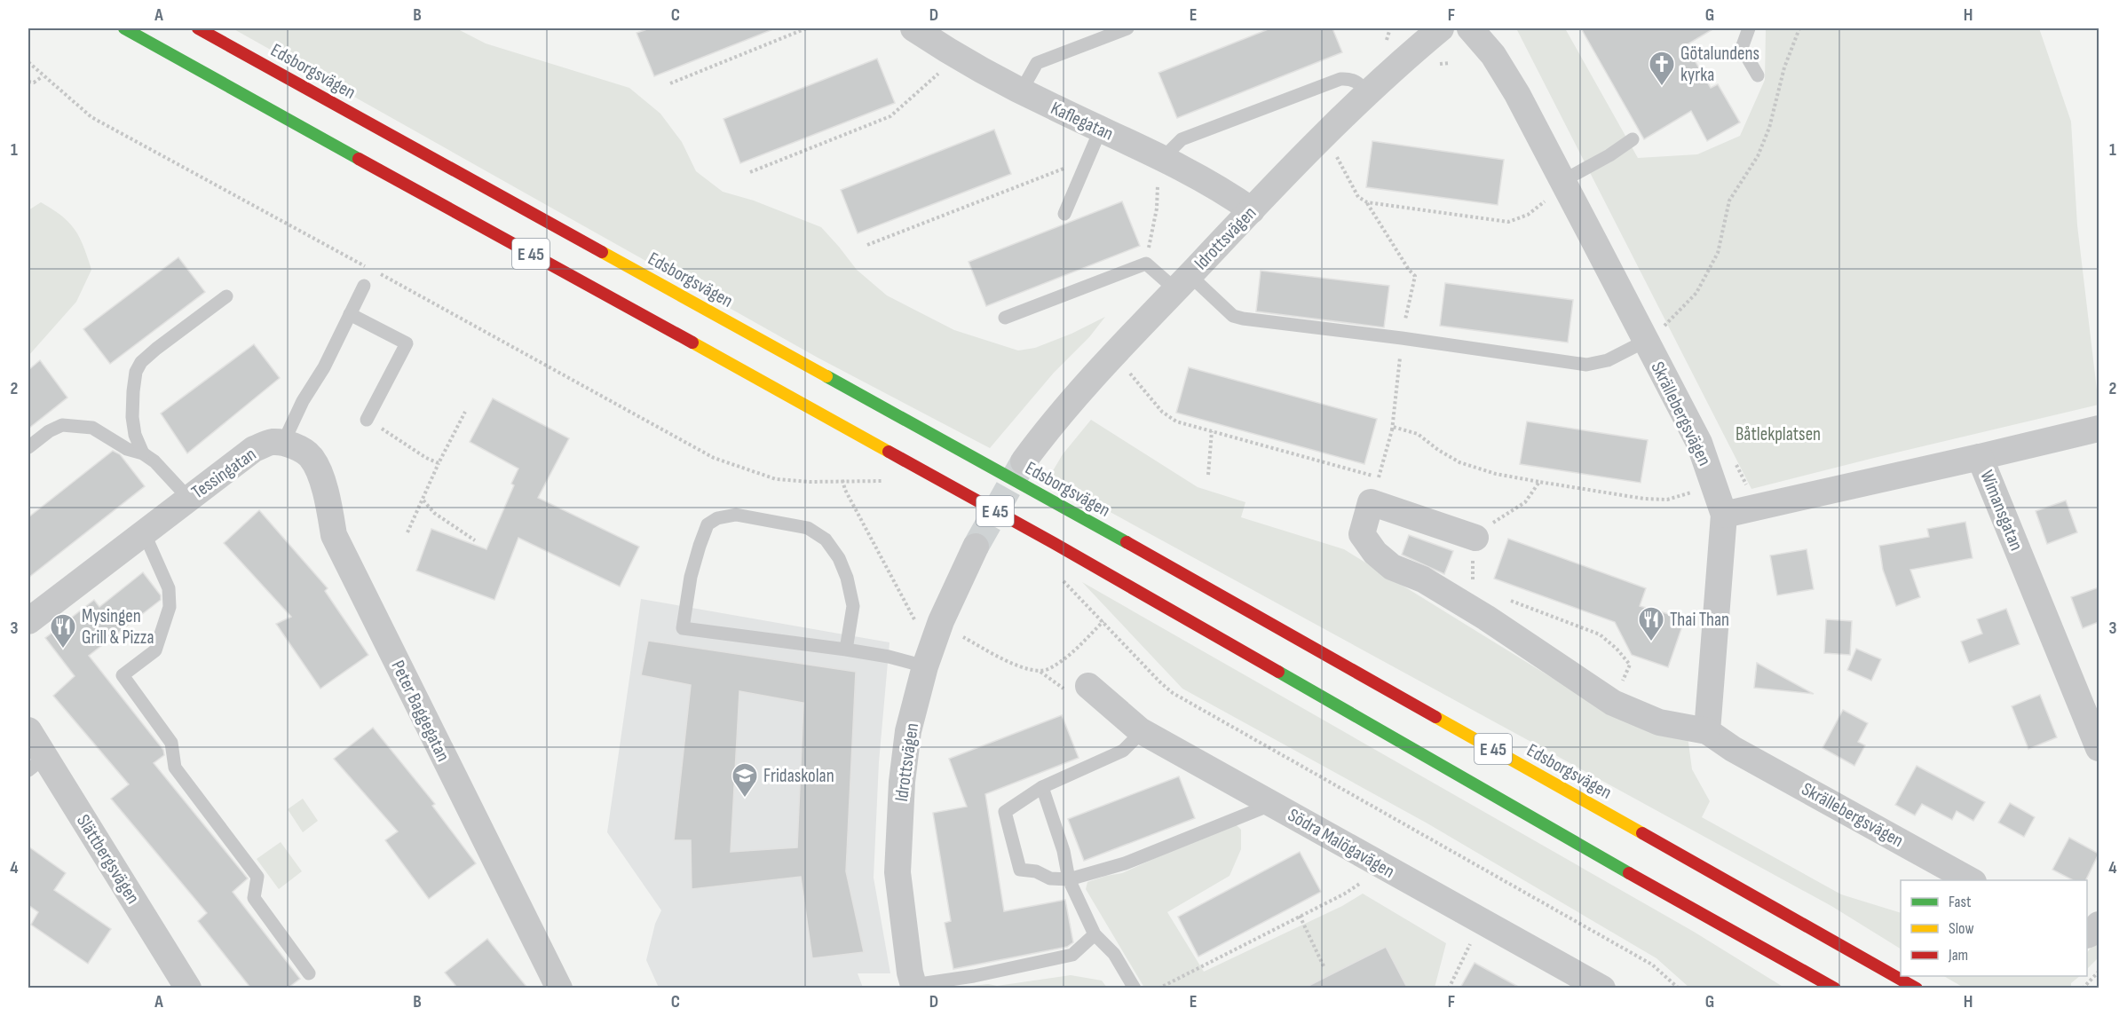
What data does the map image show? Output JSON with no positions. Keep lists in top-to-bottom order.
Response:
{
  "streets": {
    "highway": ["Edsborgsvägen", "E 45"],
    "street": [
      "Kaflegatan",
      "Idrottsvägen",
      "Skrällebergsvägen",
      "Tessingatan",
      "Wimansgatan",
      "Peter Baggegatan",
      "Södra Malögavägen",
      "Slättbergsvägen"
    ]
  },
  "crossings": [
    ["Kaflegatan", "Idrottsvägen"],
    ["Skrällebergsvägen", "Wimansgatan"],
    ["Tessingatan", "Peter Baggegatan"]
  ],
  "parks": ["Båtlekplatsen"],
  "places": {
    "church": ["Götalundens kyrka"],
    "restaurant": ["Thai Than", "Mysingen Grill & Pizza"],
    "school or university": ["Fridaskolan"]
  },
  "legend": ["Fast", "Slow", "Jam"],
  "grid": {
    "columns": [
      "A",
      "B",
      "C",
      "D",
      "E",
      "F",
      "G",
      "H"
    ],
    "rows": [
      "1",
      "2",
      "3",
      "4"
    ]
  }
}
